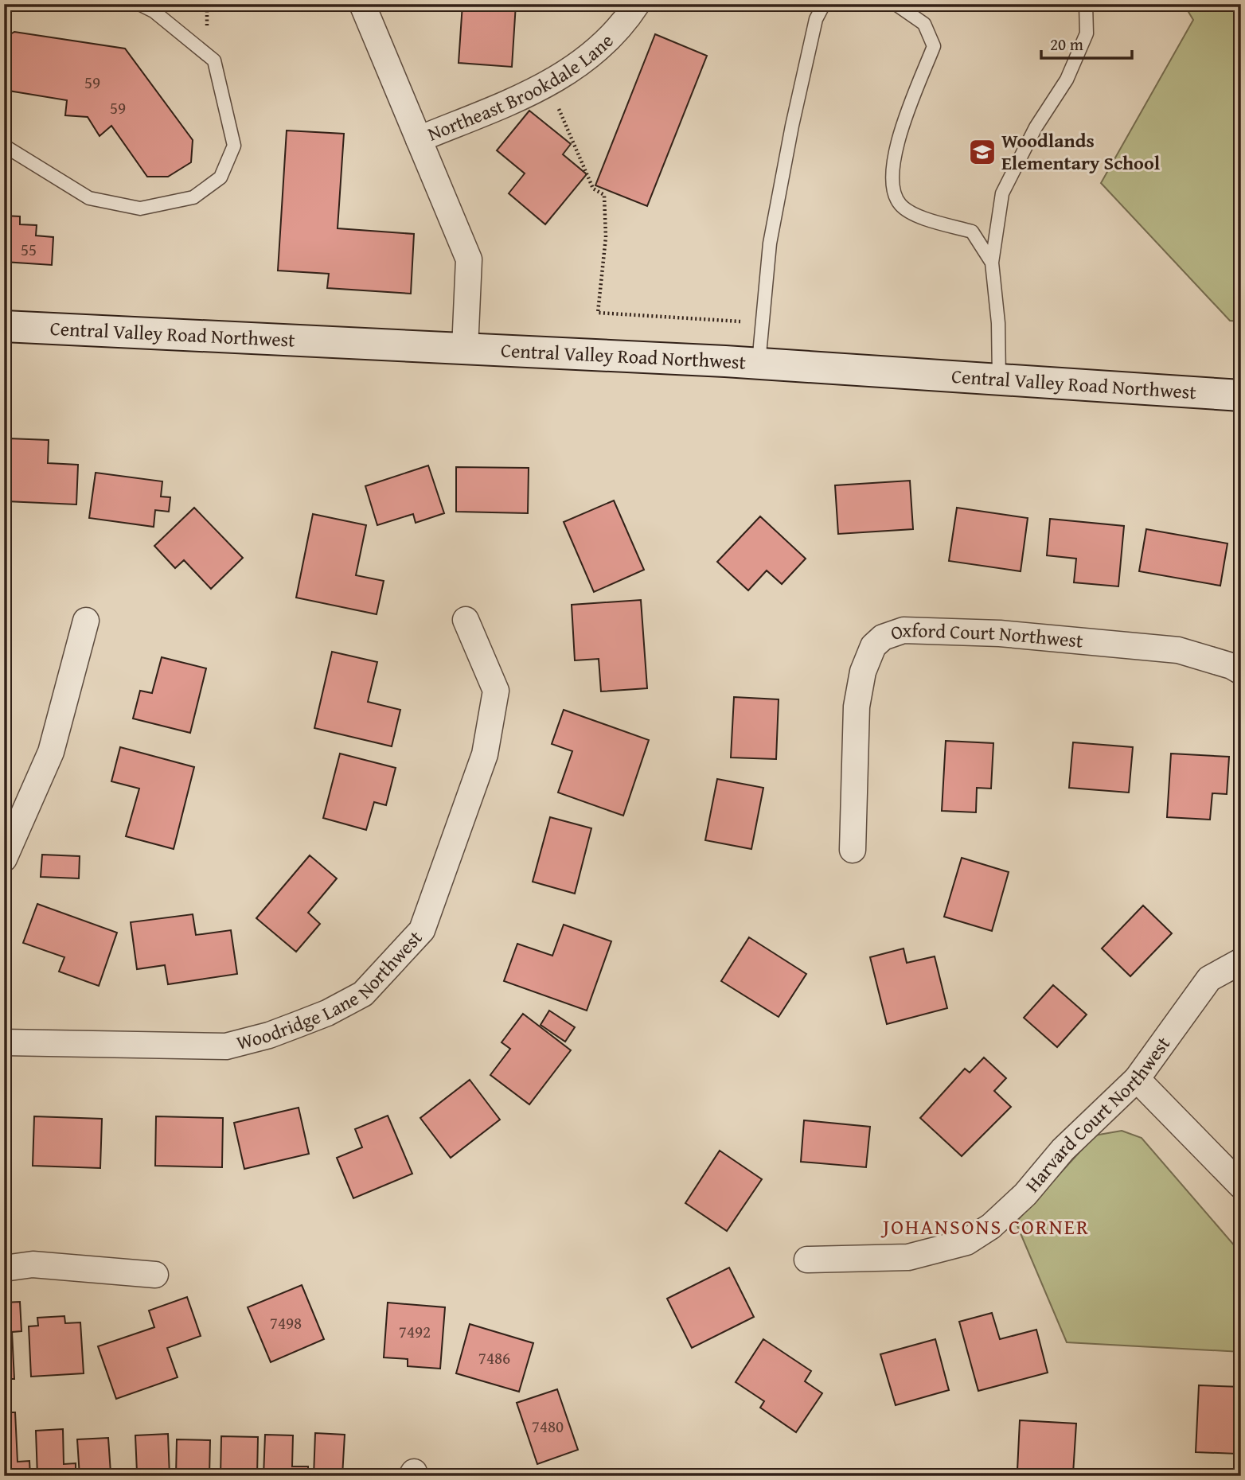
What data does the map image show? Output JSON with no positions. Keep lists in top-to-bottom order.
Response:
{
  "streets": {
    "main road": ["Central Valley Road Northwest"],
    "street": [
      "Northeast Brookdale Lane",
      "Oxford Court Northwest",
      "Woodridge Lane Northwest",
      "Harvard Court Northwest"
    ]
  },
  "crossings": [
    ["Northeast Brookdale Lane", "Central Valley Road Northwest"]
  ],
  "districts": ["JOHANSONS CORNER"],
  "places": {
    "school or university": ["Woodlands Elementary School"]
  },
  "house_numbers": [
    "59",
    "59",
    "55",
    "7498",
    "7492",
    "7486",
    "7480"
  ],
  "scale_bar": "20 m"
}
